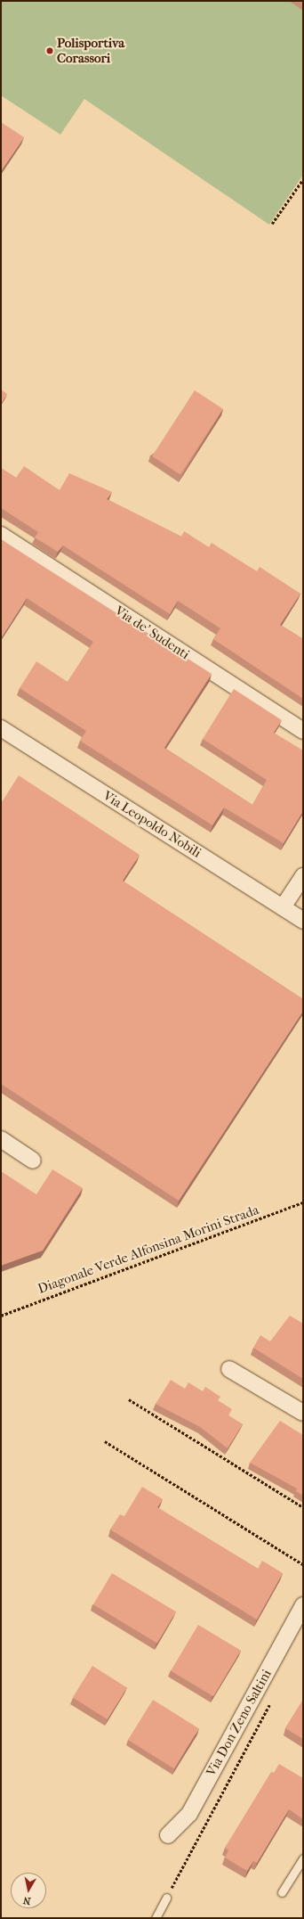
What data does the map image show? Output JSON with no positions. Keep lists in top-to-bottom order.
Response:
{
  "streets": {
    "street": ["Via de’ Sudenti", "Via Leopoldo Nobili", "Via Don Zeno Saltini"],
    "path": ["Diagonale Verde Alfonsina Morini Strada"]
  },
  "places": ["Polisportiva Corassori"],
  "north": "bottom"
}
